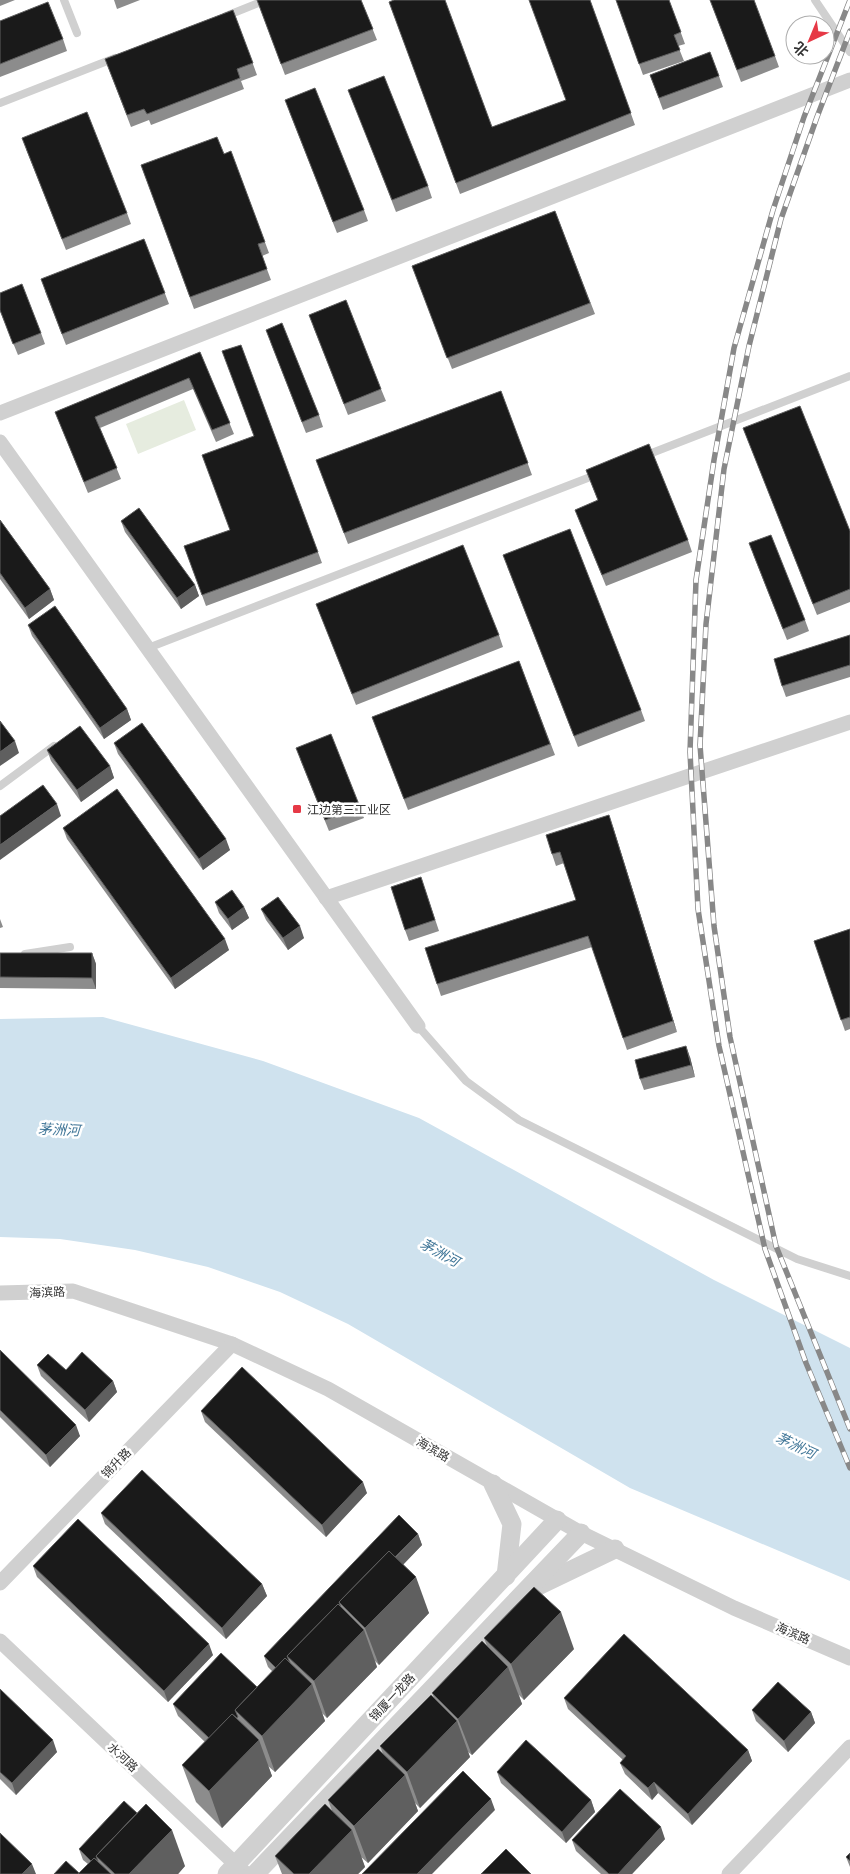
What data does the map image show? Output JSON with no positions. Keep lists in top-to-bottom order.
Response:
{
  "streets": {
    "street": [
      "海滨路",
      "锦升路",
      "锦厦一龙路",
      "水河路"
    ]
  },
  "crossings": [
    ["海滨路", "锦升路"],
    ["海滨路", "锦厦一龙路"],
    ["锦厦一龙路", "水河路"]
  ],
  "water": ["茅洲河"],
  "places": {
    "transit": ["江边第三工业区"]
  },
  "north": "bottom left"
}
